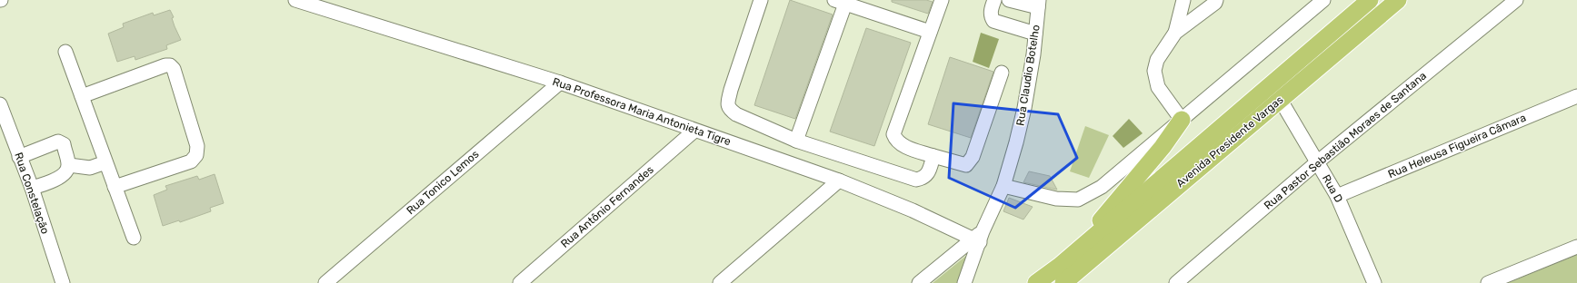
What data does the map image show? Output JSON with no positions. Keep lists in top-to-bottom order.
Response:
{
  "streets": {
    "main road": ["Avenida Presidente Vargas"],
    "street": [
      "Rua Claudio Botelho",
      "Rua Professora Maria Antonieta Tigre",
      "Rua Pastor Sebastião Moraes de Santana",
      "Rua Heleusa Figueira Câmara",
      "Rua Tonico Lemos",
      "Rua D",
      "Rua Constelação",
      "Rua Antônio Fernandes"
    ]
  },
  "crossings": [
    ["Rua Claudio Botelho", "Rua Professora Maria Antonieta Tigre"],
    ["Rua Professora Maria Antonieta Tigre", "Rua Tonico Lemos"],
    ["Rua Professora Maria Antonieta Tigre", "Rua Antônio Fernandes"],
    ["Rua Pastor Sebastião Moraes de Santana", "Rua D"],
    ["Avenida Presidente Vargas", "Rua D"],
    ["Rua Heleusa Figueira Câmara", "Rua D"]
  ]
}
